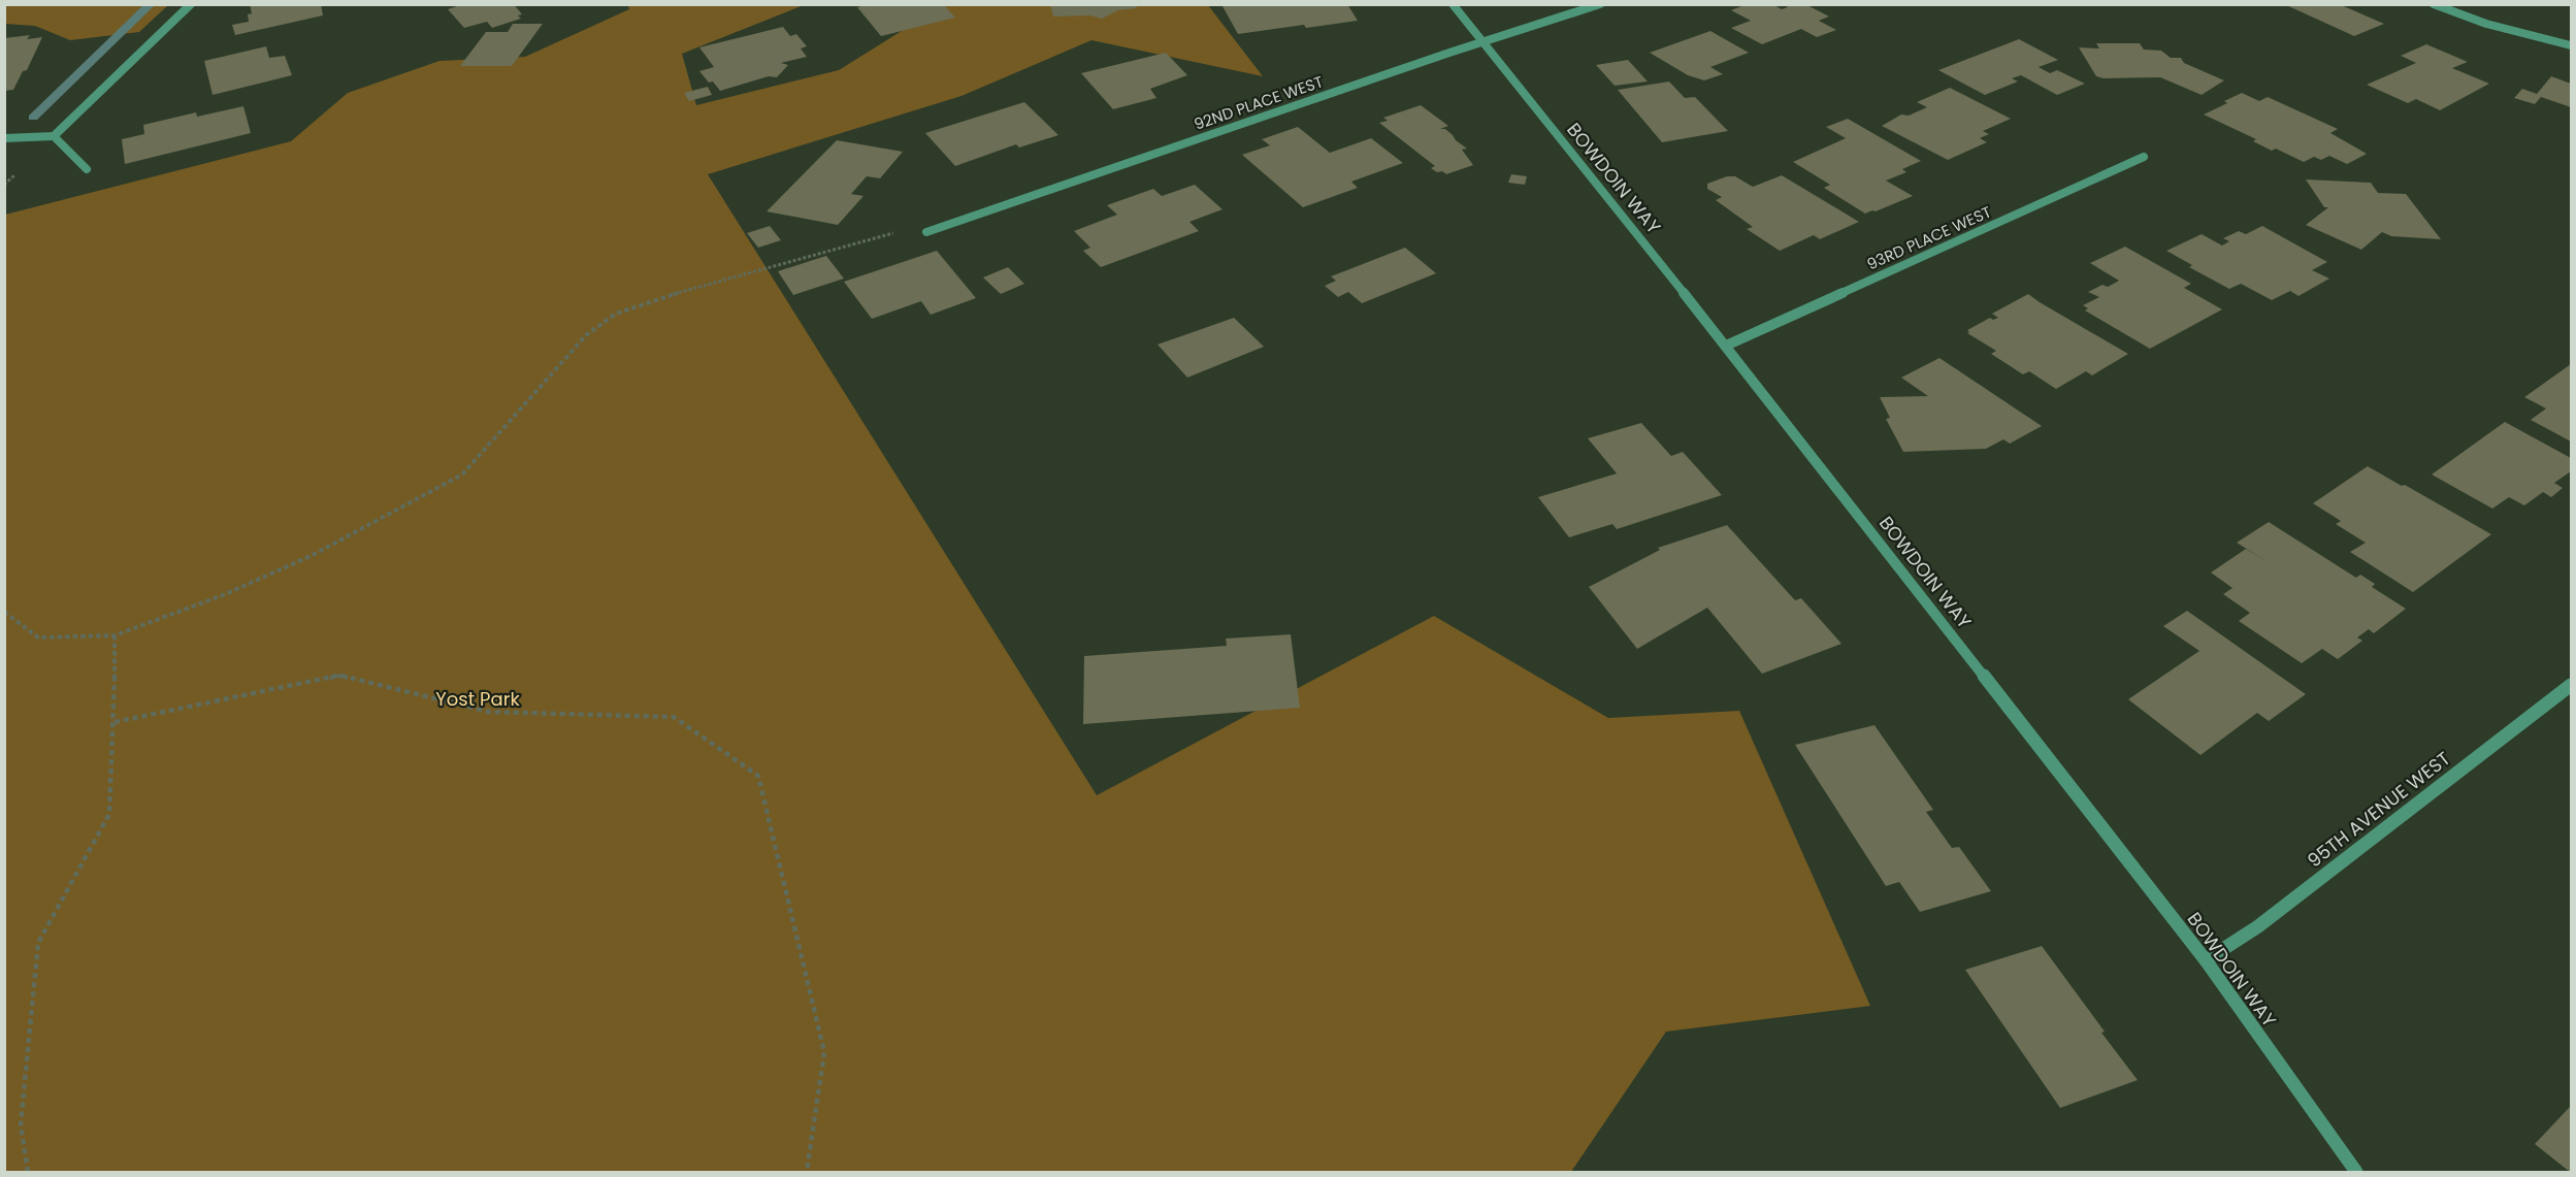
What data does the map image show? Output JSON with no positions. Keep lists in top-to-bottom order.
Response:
{
  "streets": {
    "street": [
      "92ND PLACE WEST",
      "BOWDOIN WAY",
      "93RD PLACE WEST",
      "95TH AVENUE WEST"
    ]
  },
  "crossings": [
    ["92ND PLACE WEST", "BOWDOIN WAY"],
    ["BOWDOIN WAY", "93RD PLACE WEST"],
    ["BOWDOIN WAY", "95TH AVENUE WEST"]
  ],
  "parks": ["Yost Park"]
}
